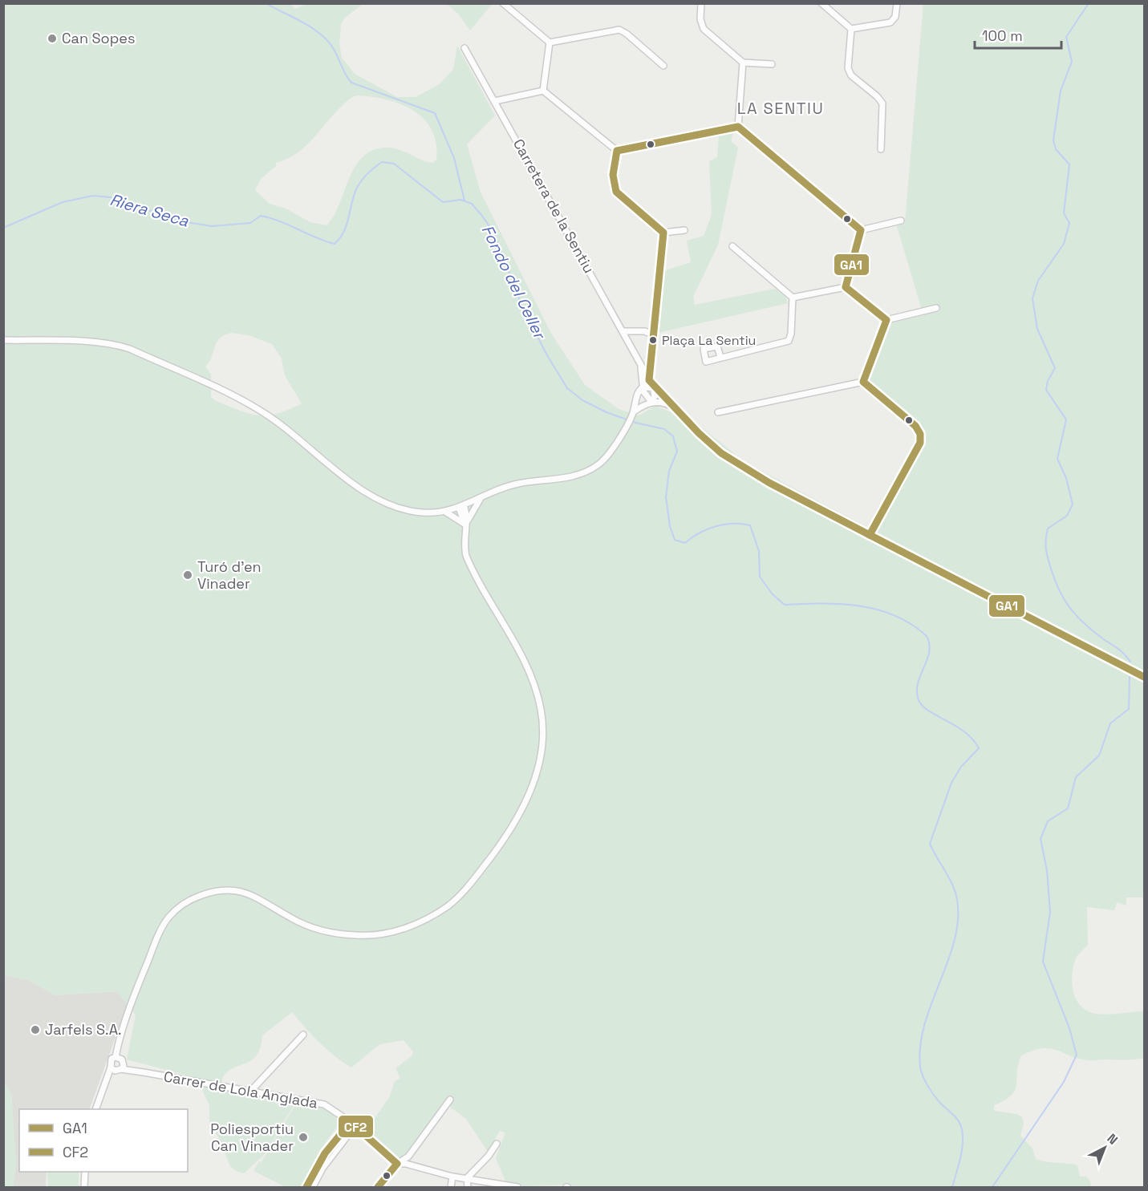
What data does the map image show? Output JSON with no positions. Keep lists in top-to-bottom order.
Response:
{
  "streets": {
    "street": ["Carretera de la Sentiu", "Carrer de Lola Anglada"]
  },
  "districts": ["LA SENTIU"],
  "water": ["Riera Seca", "Fondo del Celler"],
  "places": [
    "Can Sopes",
    "Plaça La Sentiu",
    "Turó d'en Vinader",
    "Jarfels S.A.",
    "Poliesportiu Can Vinader"
  ],
  "lines": ["transit line GA1", "transit line CF2"],
  "legend": ["GA1", "CF2"],
  "scale_bar": "100 m",
  "north": "top right"
}
